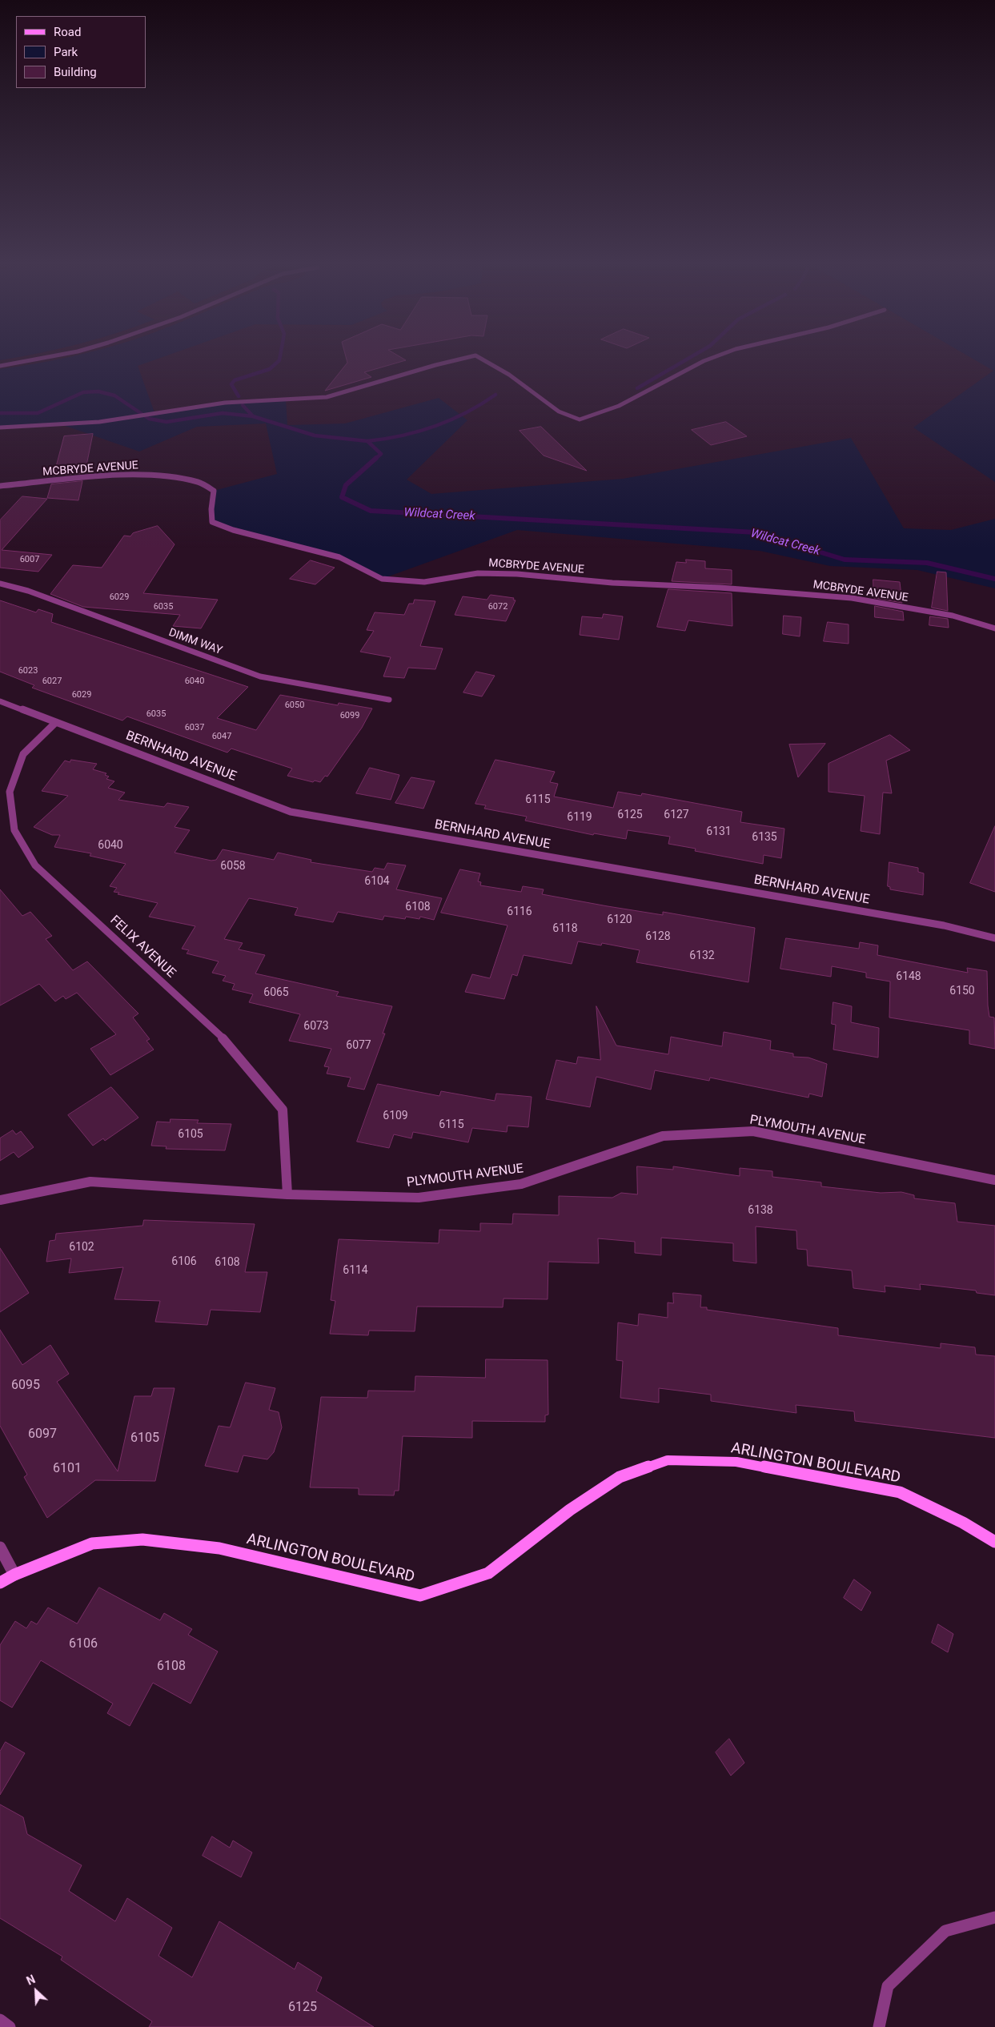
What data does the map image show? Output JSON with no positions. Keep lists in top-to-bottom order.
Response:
{
  "streets": {
    "main road": ["ARLINGTON BOULEVARD"],
    "street": [
      "MCBRYDE AVENUE",
      "DIMM WAY",
      "BERNHARD AVENUE",
      "FELIX AVENUE",
      "PLYMOUTH AVENUE"
    ]
  },
  "crossings": [
    ["BERNHARD AVENUE", "FELIX AVENUE"],
    ["FELIX AVENUE", "PLYMOUTH AVENUE"]
  ],
  "water": ["Wildcat Creek"],
  "house_numbers": [
    "6007",
    "6029",
    "6035",
    "6072",
    "6023",
    "6027",
    "6040",
    "6029",
    "6050",
    "6035",
    "6099",
    "6037",
    "6047",
    "6115",
    "6125",
    "6127",
    "6119",
    "6131",
    "6135",
    "6040",
    "6058",
    "6104",
    "6108",
    "6116",
    "6120",
    "6118",
    "6128",
    "6132",
    "6148",
    "6150",
    "6065",
    "6073",
    "6077",
    "6109",
    "6115",
    "6105",
    "6138",
    "6102",
    "6106",
    "6108",
    "6114",
    "6095",
    "6097",
    "6105",
    "6101",
    "6106",
    "6108",
    "6125"
  ],
  "legend": ["Road", "Park", "Building"],
  "north": "top left"
}
